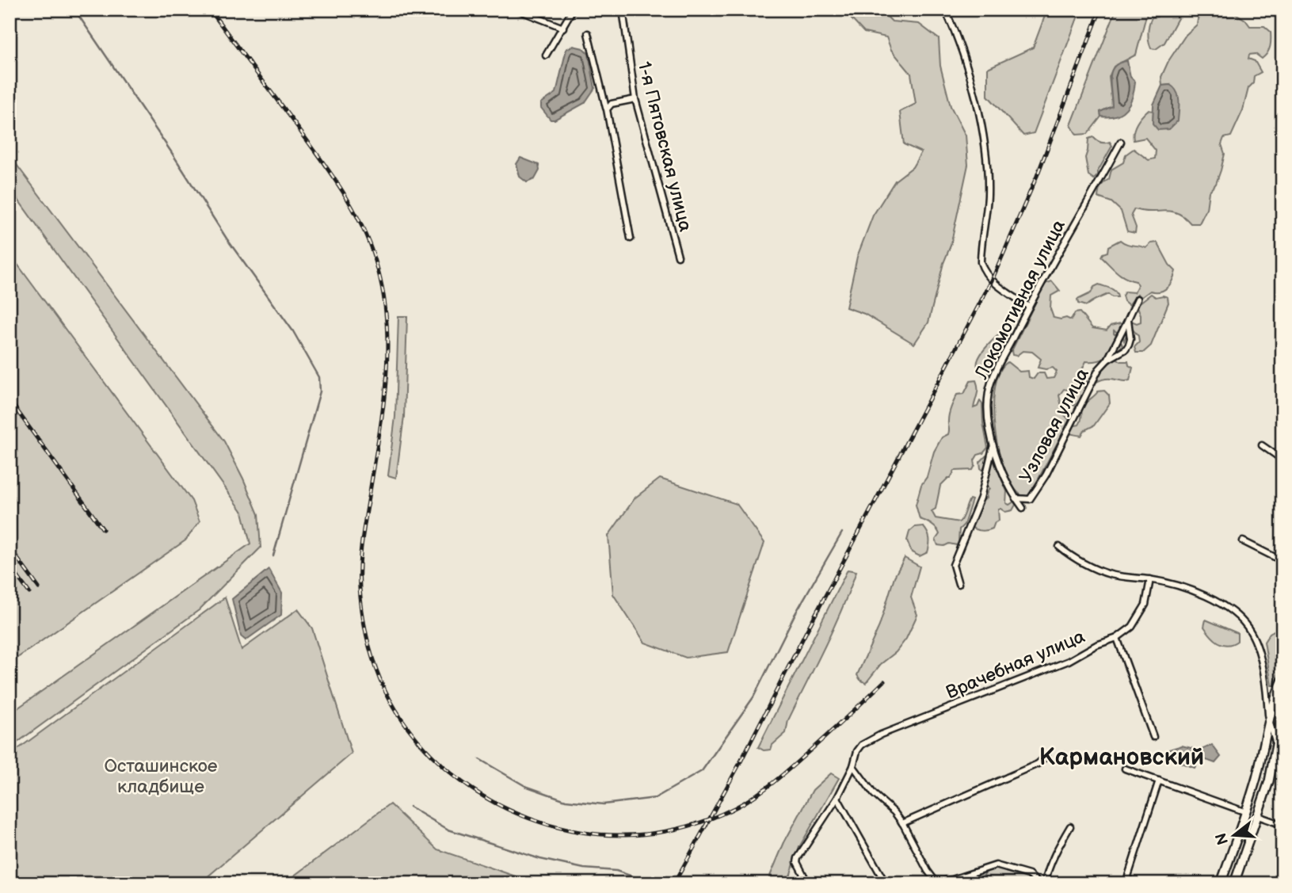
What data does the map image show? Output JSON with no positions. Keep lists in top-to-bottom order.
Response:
{
  "streets": {
    "street": [
      "1-я Пятовская улица",
      "Локомотивная улица",
      "Узловая улица",
      "Врачебная улица"
    ]
  },
  "crossings": [
    ["Локомотивная улица", "Узловая улица"]
  ],
  "districts": ["Кармановский"],
  "parks": ["Осташинское кладбище"],
  "north": "left"
}
